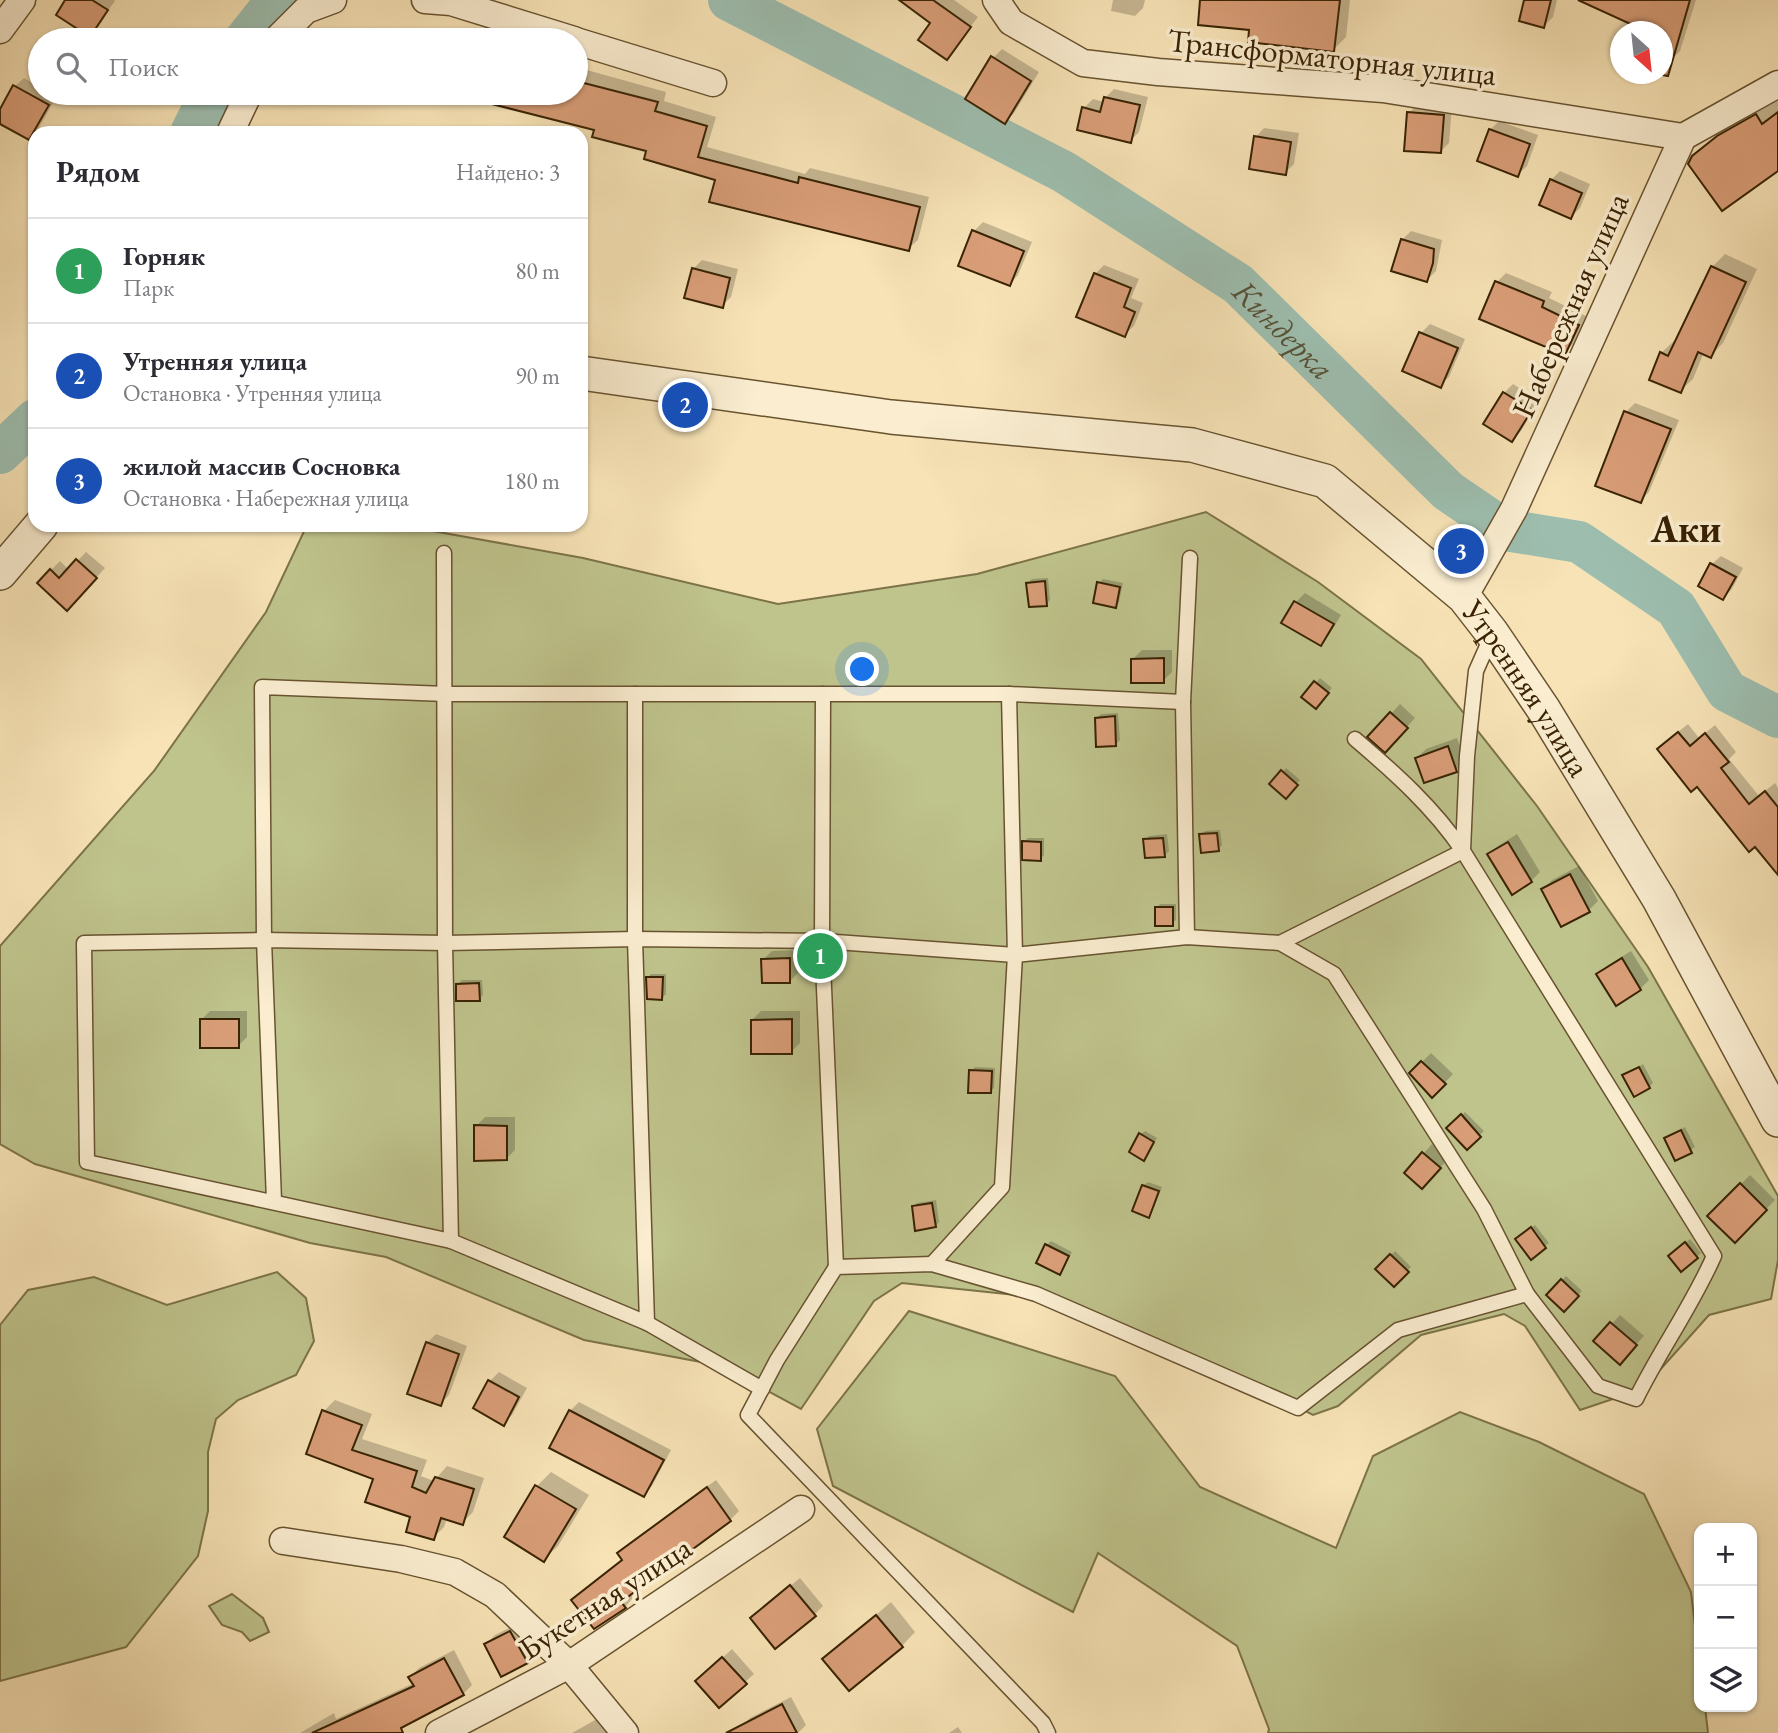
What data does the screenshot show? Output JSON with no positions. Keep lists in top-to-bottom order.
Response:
{
  "streets": {
    "street": [
      "Трансформаторная улица",
      "Набережная улица",
      "Утренняя улица",
      "Букетная улица"
    ]
  },
  "crossings": [
    ["Трансформаторная улица", "Набережная улица"],
    ["Набережная улица", "Утренняя улица"]
  ],
  "districts": ["Аки"],
  "water": ["Киндерка"],
  "north": "bottom right",
  "page": {
    "search": "Поиск",
    "heading": ["Рядом", "Найдено: 3"],
    "list": [
      {
        "mark": "1",
        "name": "Горняк",
        "note": "Парк",
        "value": "80 m"
      },
      {
        "mark": "2",
        "name": "Утренняя улица",
        "note": "Остановка · Утренняя улица",
        "value": "90 m"
      },
      {
        "mark": "3",
        "name": "жилой массив Сосновка",
        "note": "Остановка · Набережная улица",
        "value": "180 m"
      }
    ],
    "pins": ["2", "3", "1"],
    "map_buttons": ["+", "−"]
  }
}
